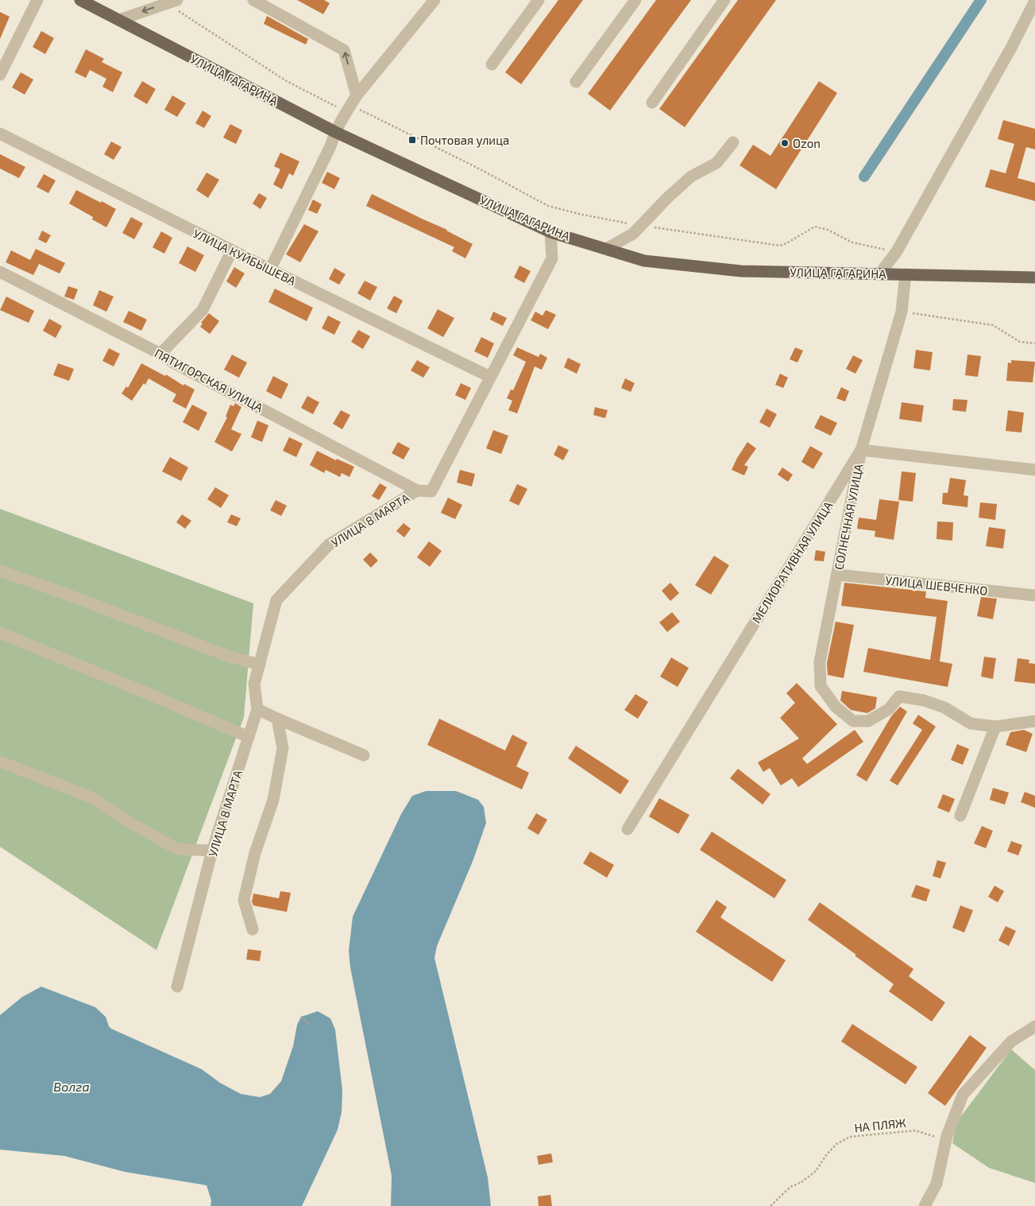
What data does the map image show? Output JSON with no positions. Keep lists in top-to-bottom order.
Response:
{
  "streets": {
    "main road": ["УЛИЦА ГАГАРИНА"],
    "street": [
      "УЛИЦА КУЙБЫШЕВА",
      "ПЯТИГОРСКАЯ УЛИЦА",
      "СОЛНЕЧНАЯ УЛИЦА",
      "УЛИЦА 8 МАРТА",
      "МЕЛИОРАТИВНАЯ УЛИЦА",
      "УЛИЦА ШЕВЧЕНКО"
    ],
    "path": ["НА ПЛЯЖ"]
  },
  "crossings": [
    ["УЛИЦА ГАГАРИНА", "УЛИЦА 8 МАРТА"],
    ["УЛИЦА ГАГАРИНА", "МЕЛИОРАТИВНАЯ УЛИЦА"],
    ["УЛИЦА КУЙБЫШЕВА", "УЛИЦА 8 МАРТА"],
    ["ПЯТИГОРСКАЯ УЛИЦА", "УЛИЦА 8 МАРТА"],
    ["СОЛНЕЧНАЯ УЛИЦА", "МЕЛИОРАТИВНАЯ УЛИЦА"],
    ["СОЛНЕЧНАЯ УЛИЦА", "УЛИЦА ШЕВЧЕНКО"]
  ],
  "water": ["Волга"],
  "places": {
    "transit": ["Почтовая улица"],
    "other": ["Ozon"]
  }
}
